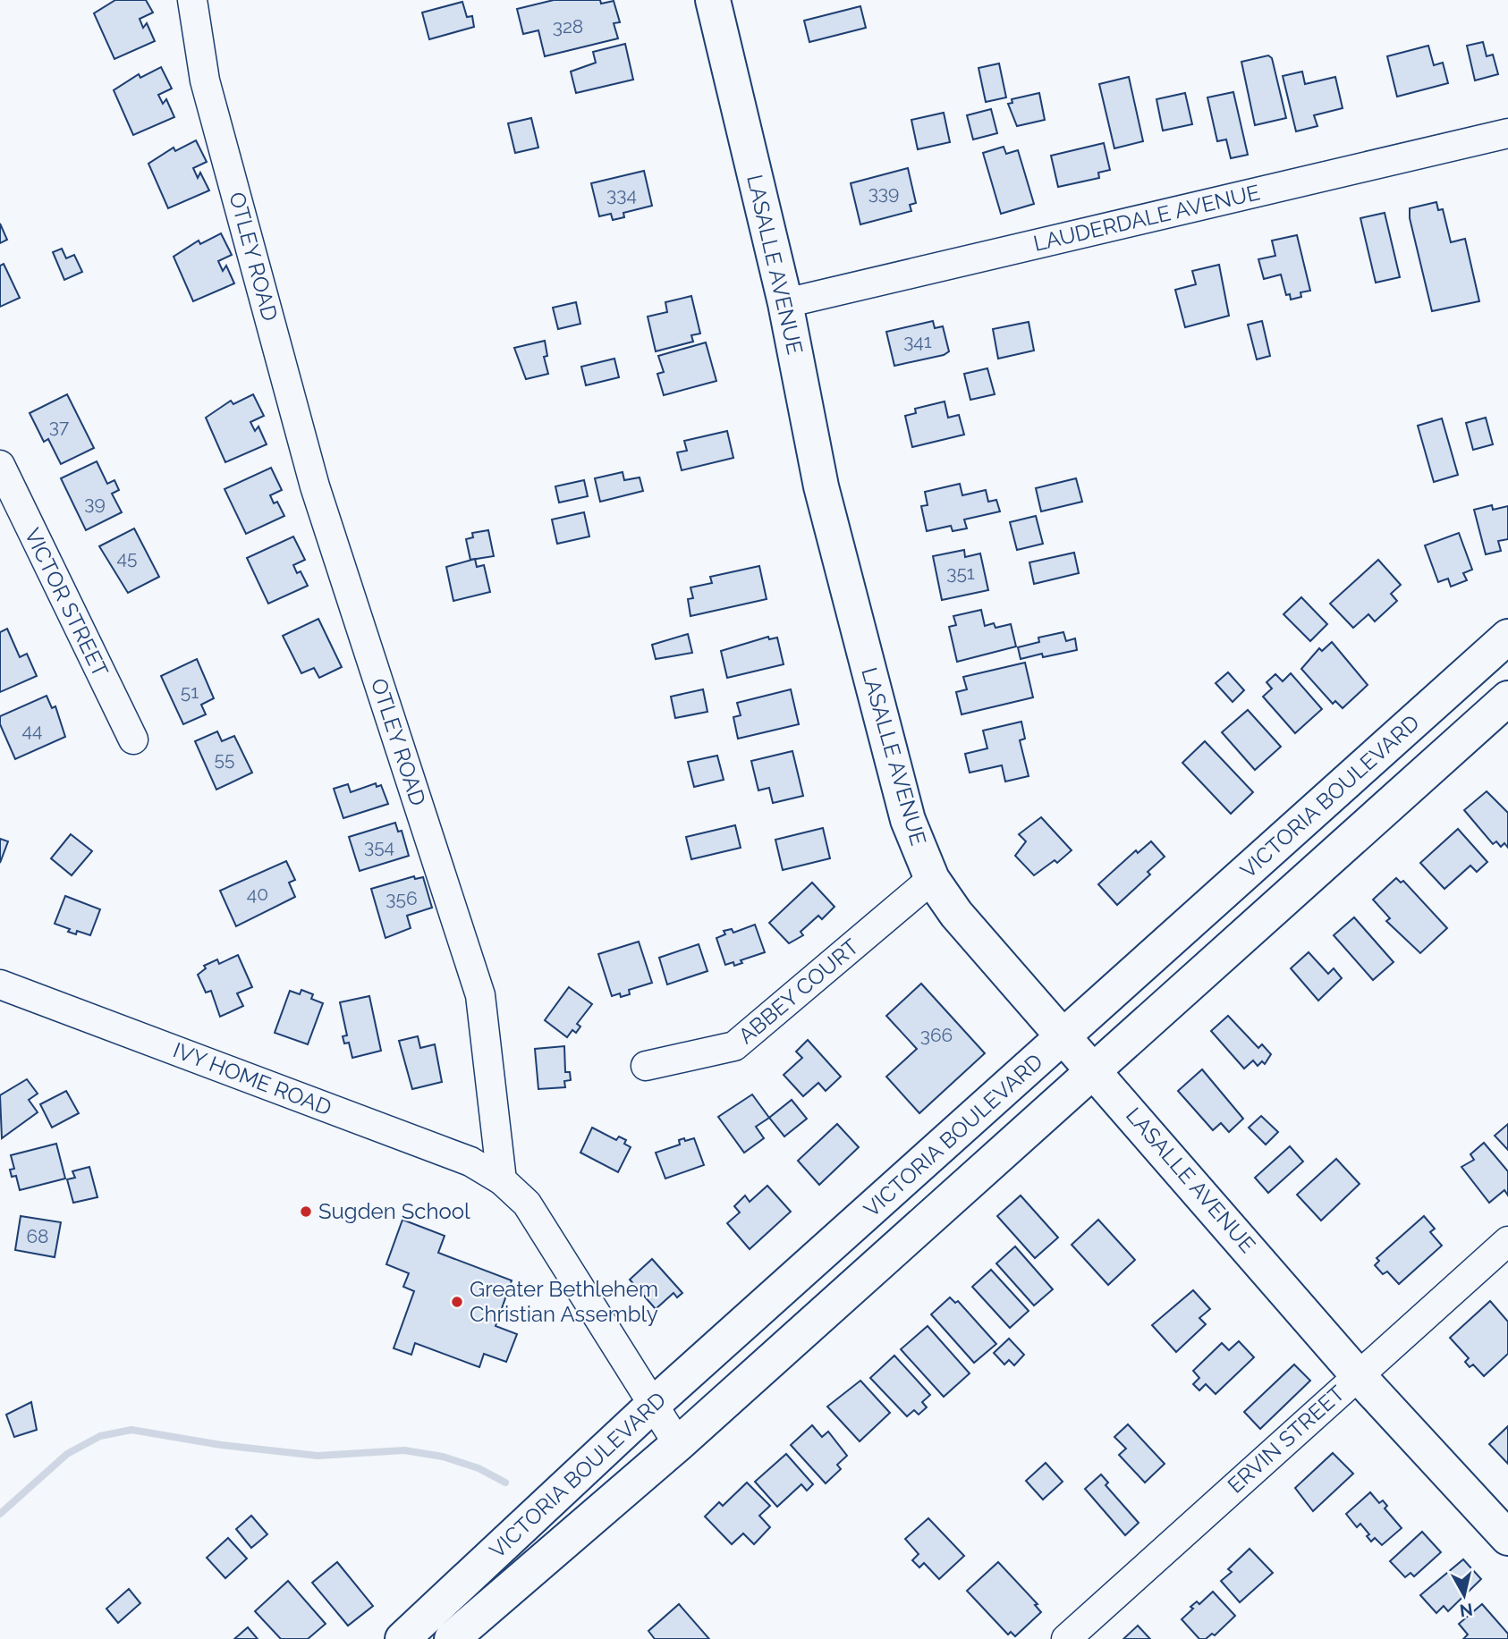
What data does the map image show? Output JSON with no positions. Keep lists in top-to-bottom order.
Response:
{
  "streets": {
    "main road": ["LASALLE AVENUE", "VICTORIA BOULEVARD"],
    "street": [
      "LAUDERDALE AVENUE",
      "OTLEY ROAD",
      "VICTOR STREET",
      "ABBEY COURT",
      "IVY HOME ROAD",
      "ERVIN STREET"
    ]
  },
  "crossings": [
    ["LAUDERDALE AVENUE", "LASALLE AVENUE"],
    ["OTLEY ROAD", "IVY HOME ROAD"],
    ["LASALLE AVENUE", "VICTORIA BOULEVARD"],
    ["LASALLE AVENUE", "ABBEY COURT"],
    ["LASALLE AVENUE", "ERVIN STREET"]
  ],
  "places": ["Sugden School", "Greater Bethlehem Christian Assembly"],
  "house_numbers": [
    "328",
    "339",
    "334",
    "341",
    "37",
    "39",
    "45",
    "351",
    "51",
    "44",
    "55",
    "354",
    "40",
    "356",
    "366",
    "68"
  ],
  "north": "bottom"
}
